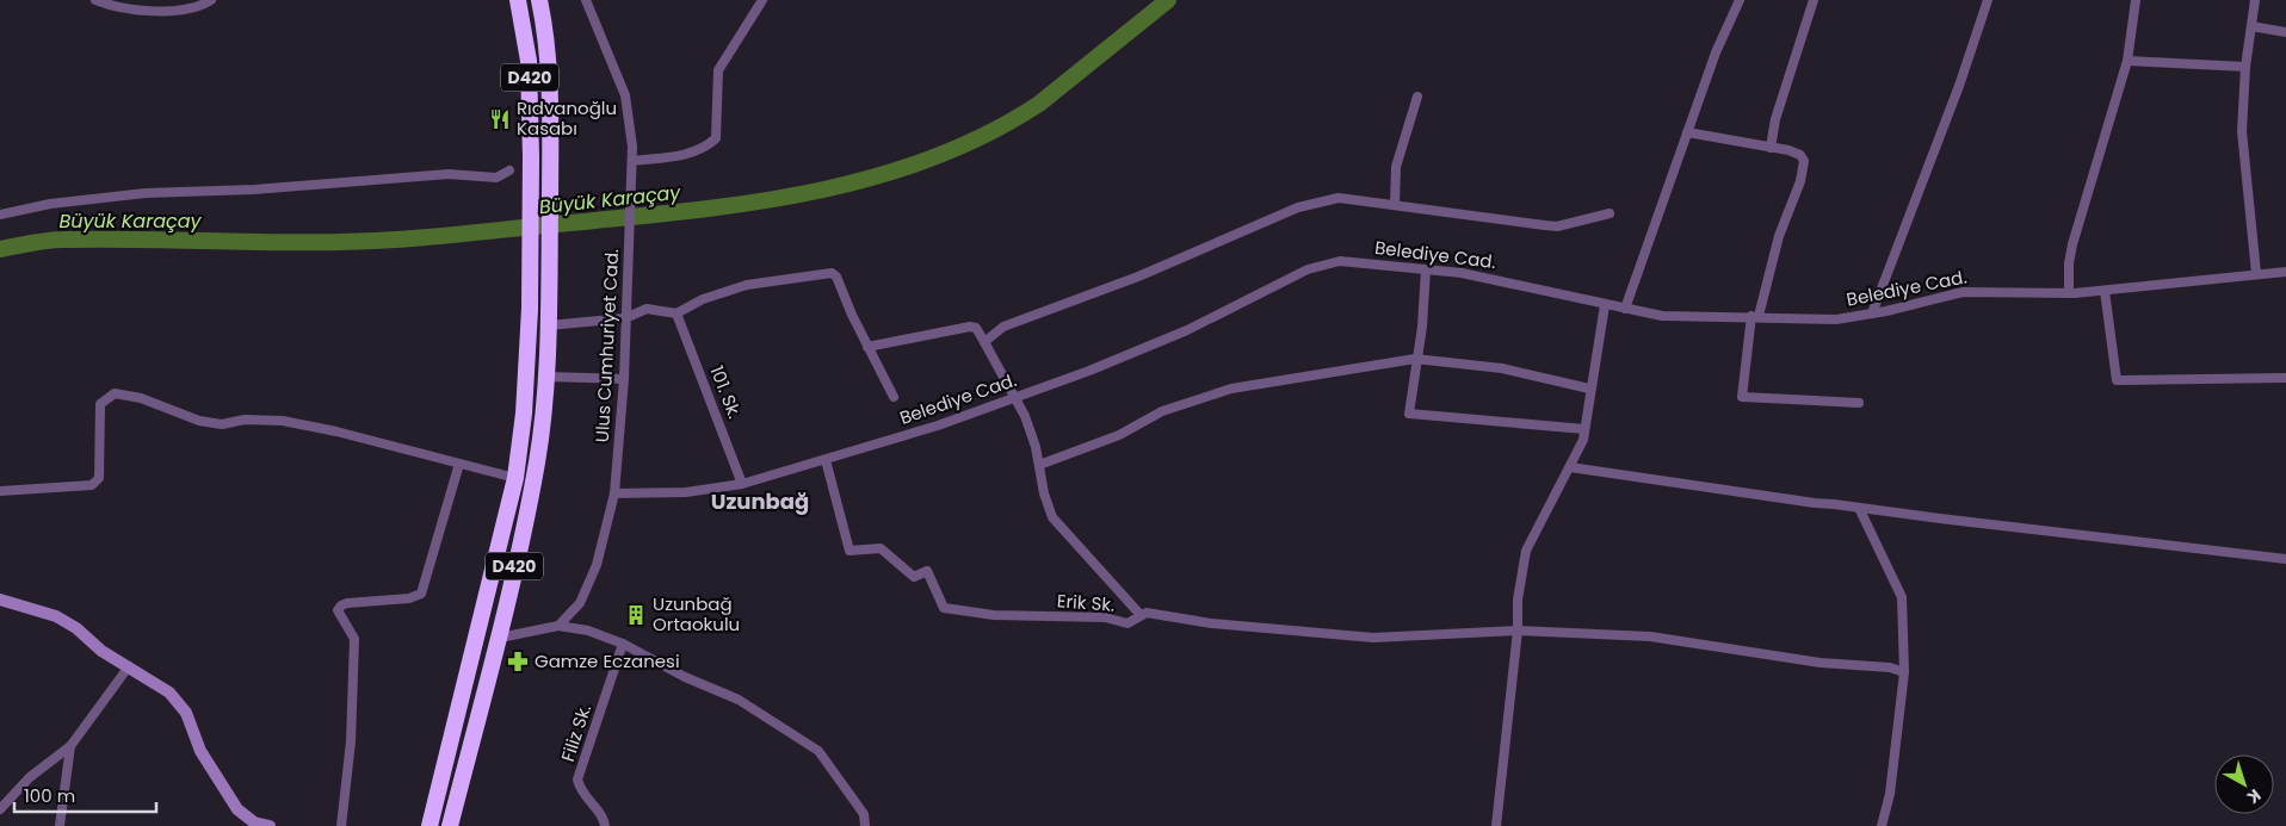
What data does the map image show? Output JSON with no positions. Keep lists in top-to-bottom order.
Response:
{
  "streets": {
    "highway": ["D420"],
    "street": [
      "Belediye Cad.",
      "Ulus Cumhuriyet Cad.",
      "101. Sk.",
      "Erik Sk.",
      "Filiz Sk."
    ]
  },
  "crossings": [
    ["Belediye Cad.", "Ulus Cumhuriyet Cad."],
    ["Belediye Cad.", "101. Sk."],
    ["Belediye Cad.", "Erik Sk."]
  ],
  "districts": ["Uzunbağ"],
  "water": ["Büyük Karaçay"],
  "places": {
    "restaurant": ["Rıdvanoğlu Kasabı"],
    "building": ["Uzunbağ Ortaokulu"],
    "pharmacy": ["Gamze Eczanesi"]
  },
  "scale_bar": "100 m",
  "north": "bottom right"
}
